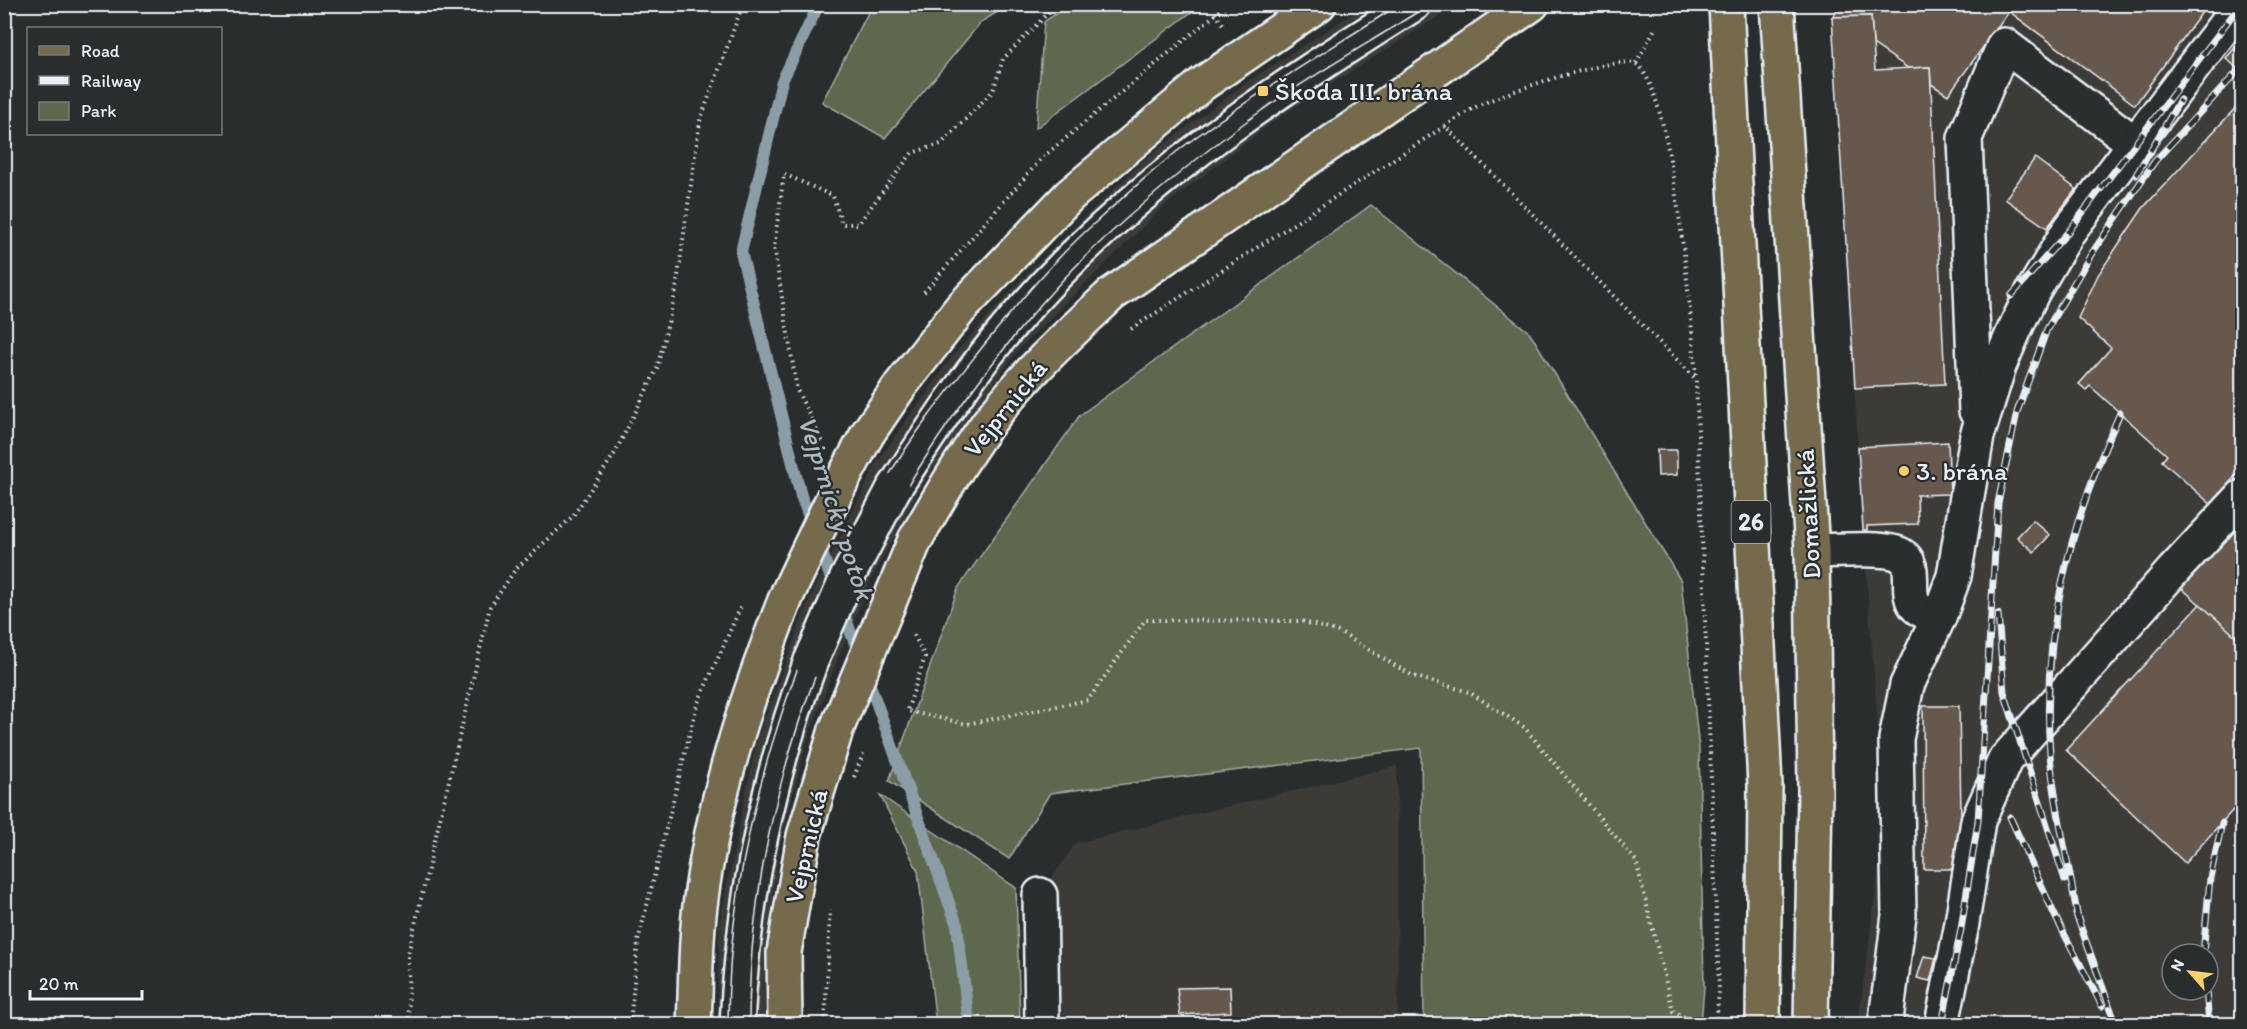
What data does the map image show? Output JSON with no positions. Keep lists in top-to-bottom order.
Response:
{
  "streets": {
    "main road": ["Vejprnická", "Domažlická", "26"]
  },
  "water": ["Vejprnický potok"],
  "places": {
    "transit": ["Škoda III. brána"],
    "other": ["3. brána"]
  },
  "legend": ["Road", "Railway", "Park"],
  "scale_bar": "20 m",
  "north": "top left"
}
